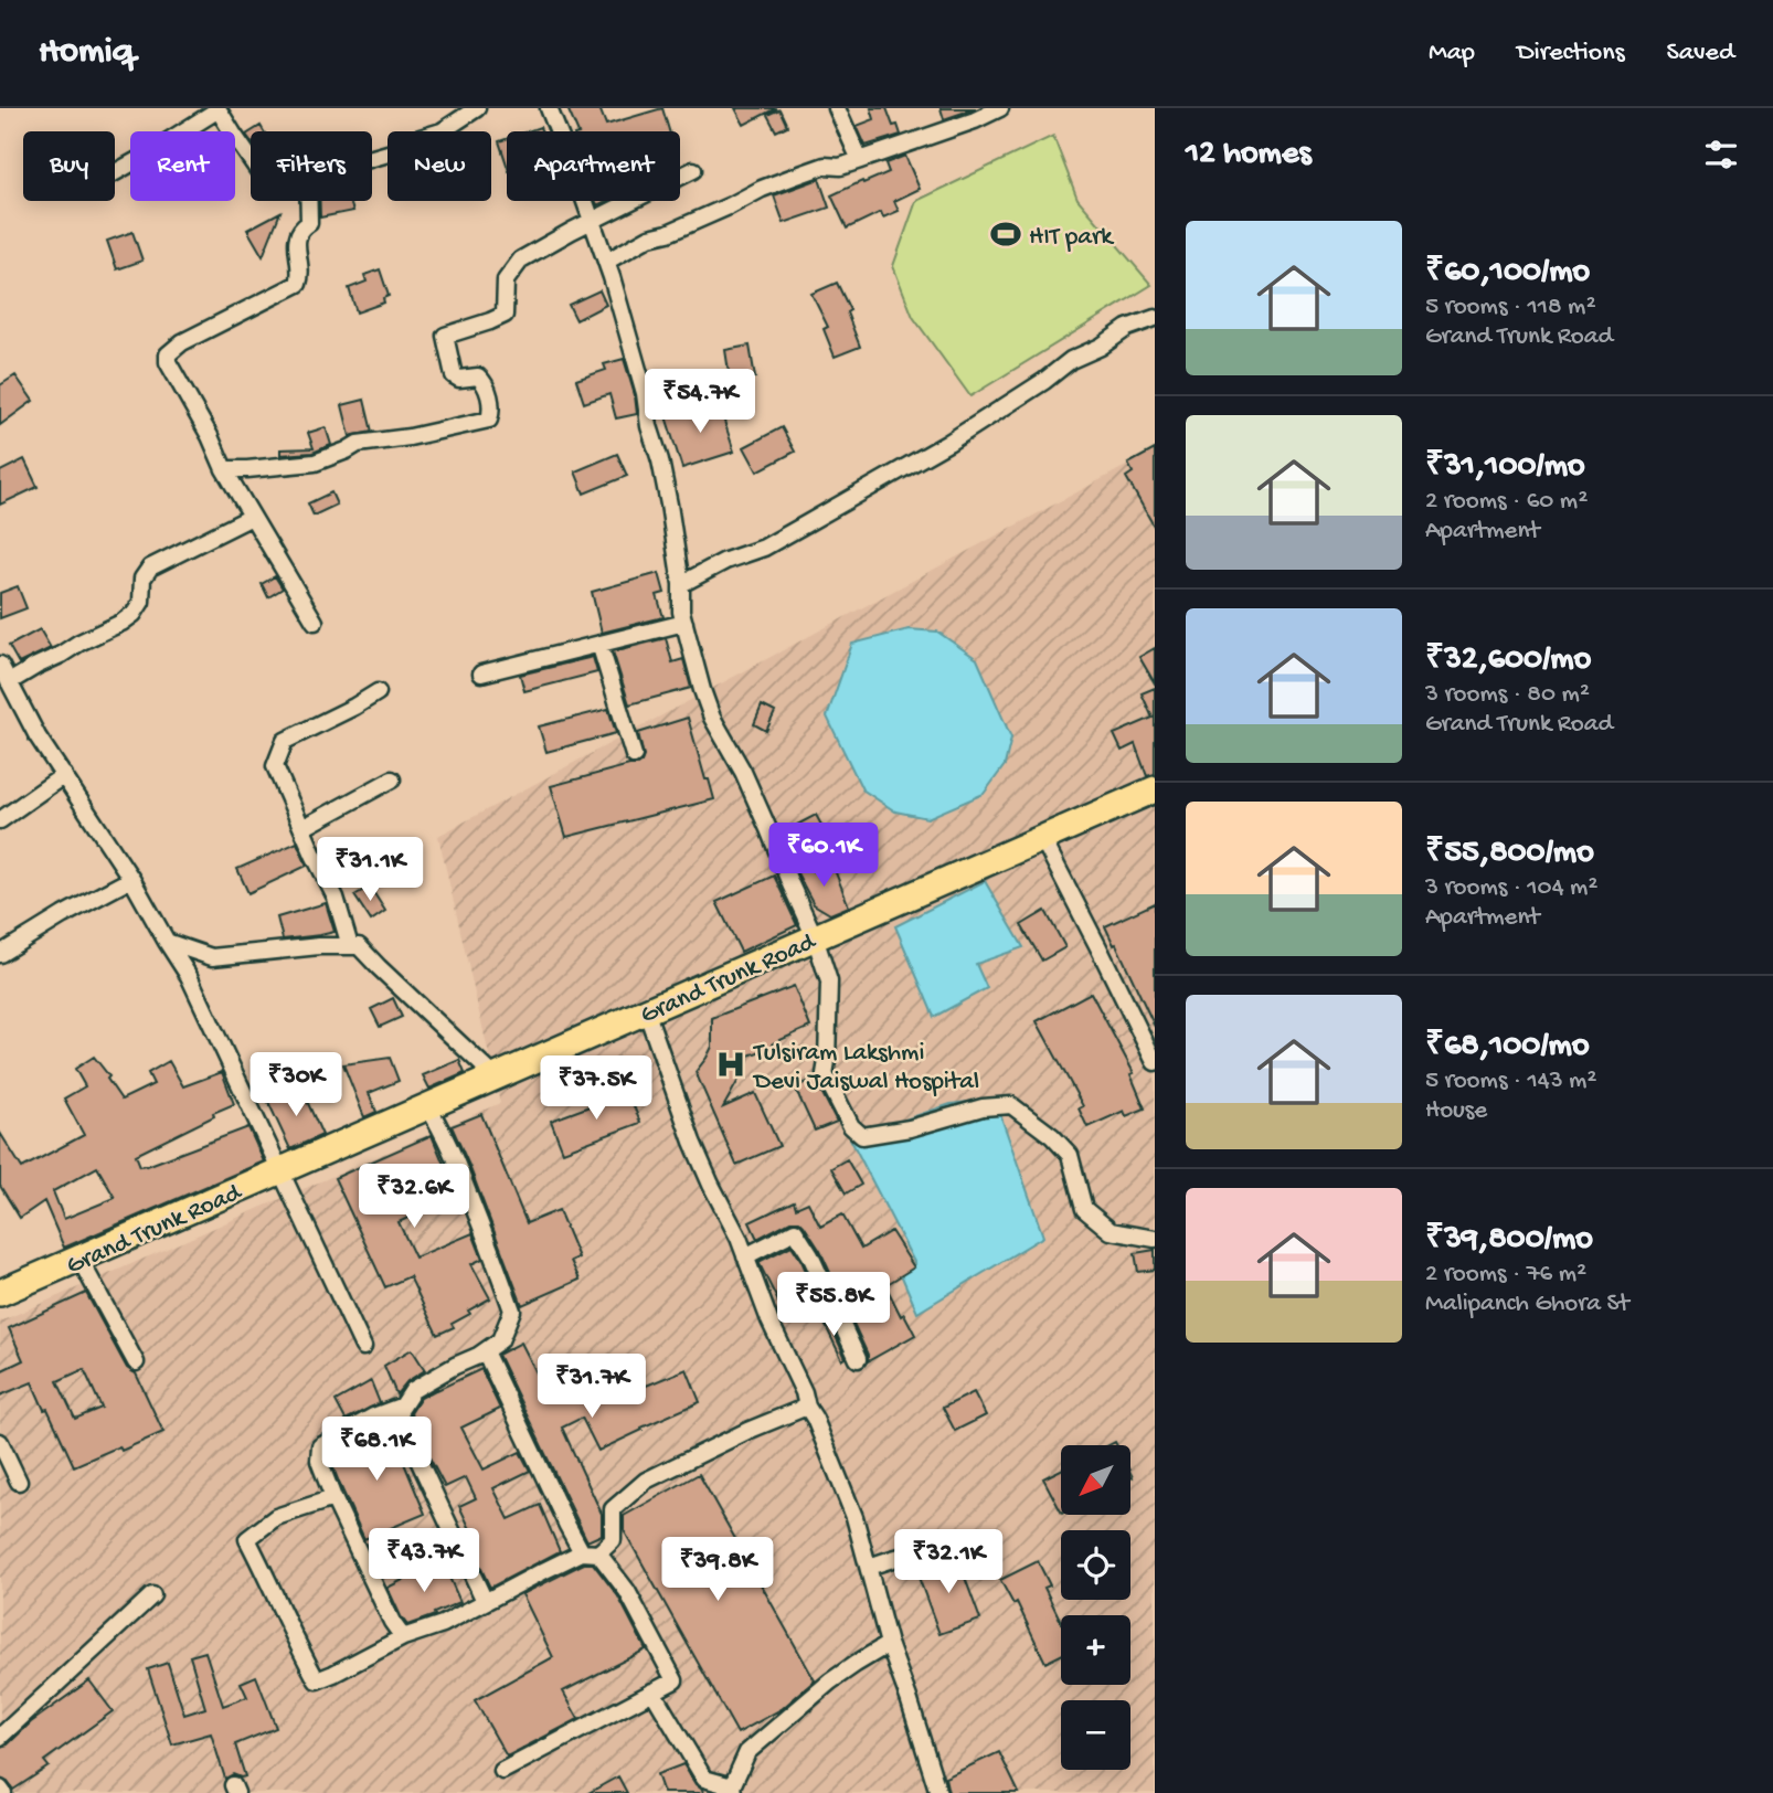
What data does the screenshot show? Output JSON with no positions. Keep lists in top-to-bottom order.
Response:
{
  "streets": {
    "main road": ["Grand Trunk Road"]
  },
  "places": {
    "sports": ["HIT park"],
    "hospital": ["Tulsiram Lakshmi Devi Jaiswal Hospital"]
  },
  "north": "bottom left",
  "page": {
    "header": "Homiq",
    "nav": ["Map", "Directions", "Saved"],
    "heading": "12 homes",
    "chip": [
      "Buy",
      "Rent",
      "Filters",
      "New",
      "Apartment"
    ],
    "list": [
      {
        "name": "₹60,100/mo",
        "note": "5 rooms · 118 m² · Grand Trunk Road"
      },
      {
        "name": "₹31,100/mo",
        "note": "2 rooms · 60 m² · Apartment"
      },
      {
        "name": "₹32,600/mo",
        "note": "3 rooms · 80 m² · Grand Trunk Road"
      },
      {
        "name": "₹55,800/mo",
        "note": "3 rooms · 104 m² · Apartment"
      },
      {
        "name": "₹68,100/mo",
        "note": "5 rooms · 143 m² · House"
      },
      {
        "name": "₹39,800/mo",
        "note": "2 rooms · 76 m² · Malipanch Ghora St"
      }
    ],
    "price": [
      "₹54.7K",
      "₹60.1K",
      "₹31.1K",
      "₹30K",
      "₹37.5K",
      "₹32.6K",
      "₹55.8K",
      "₹31.7K",
      "₹68.1K",
      "₹43.7K",
      "₹32.1K",
      "₹39.8K"
    ],
    "map_buttons": ["+", "−"]
  }
}
